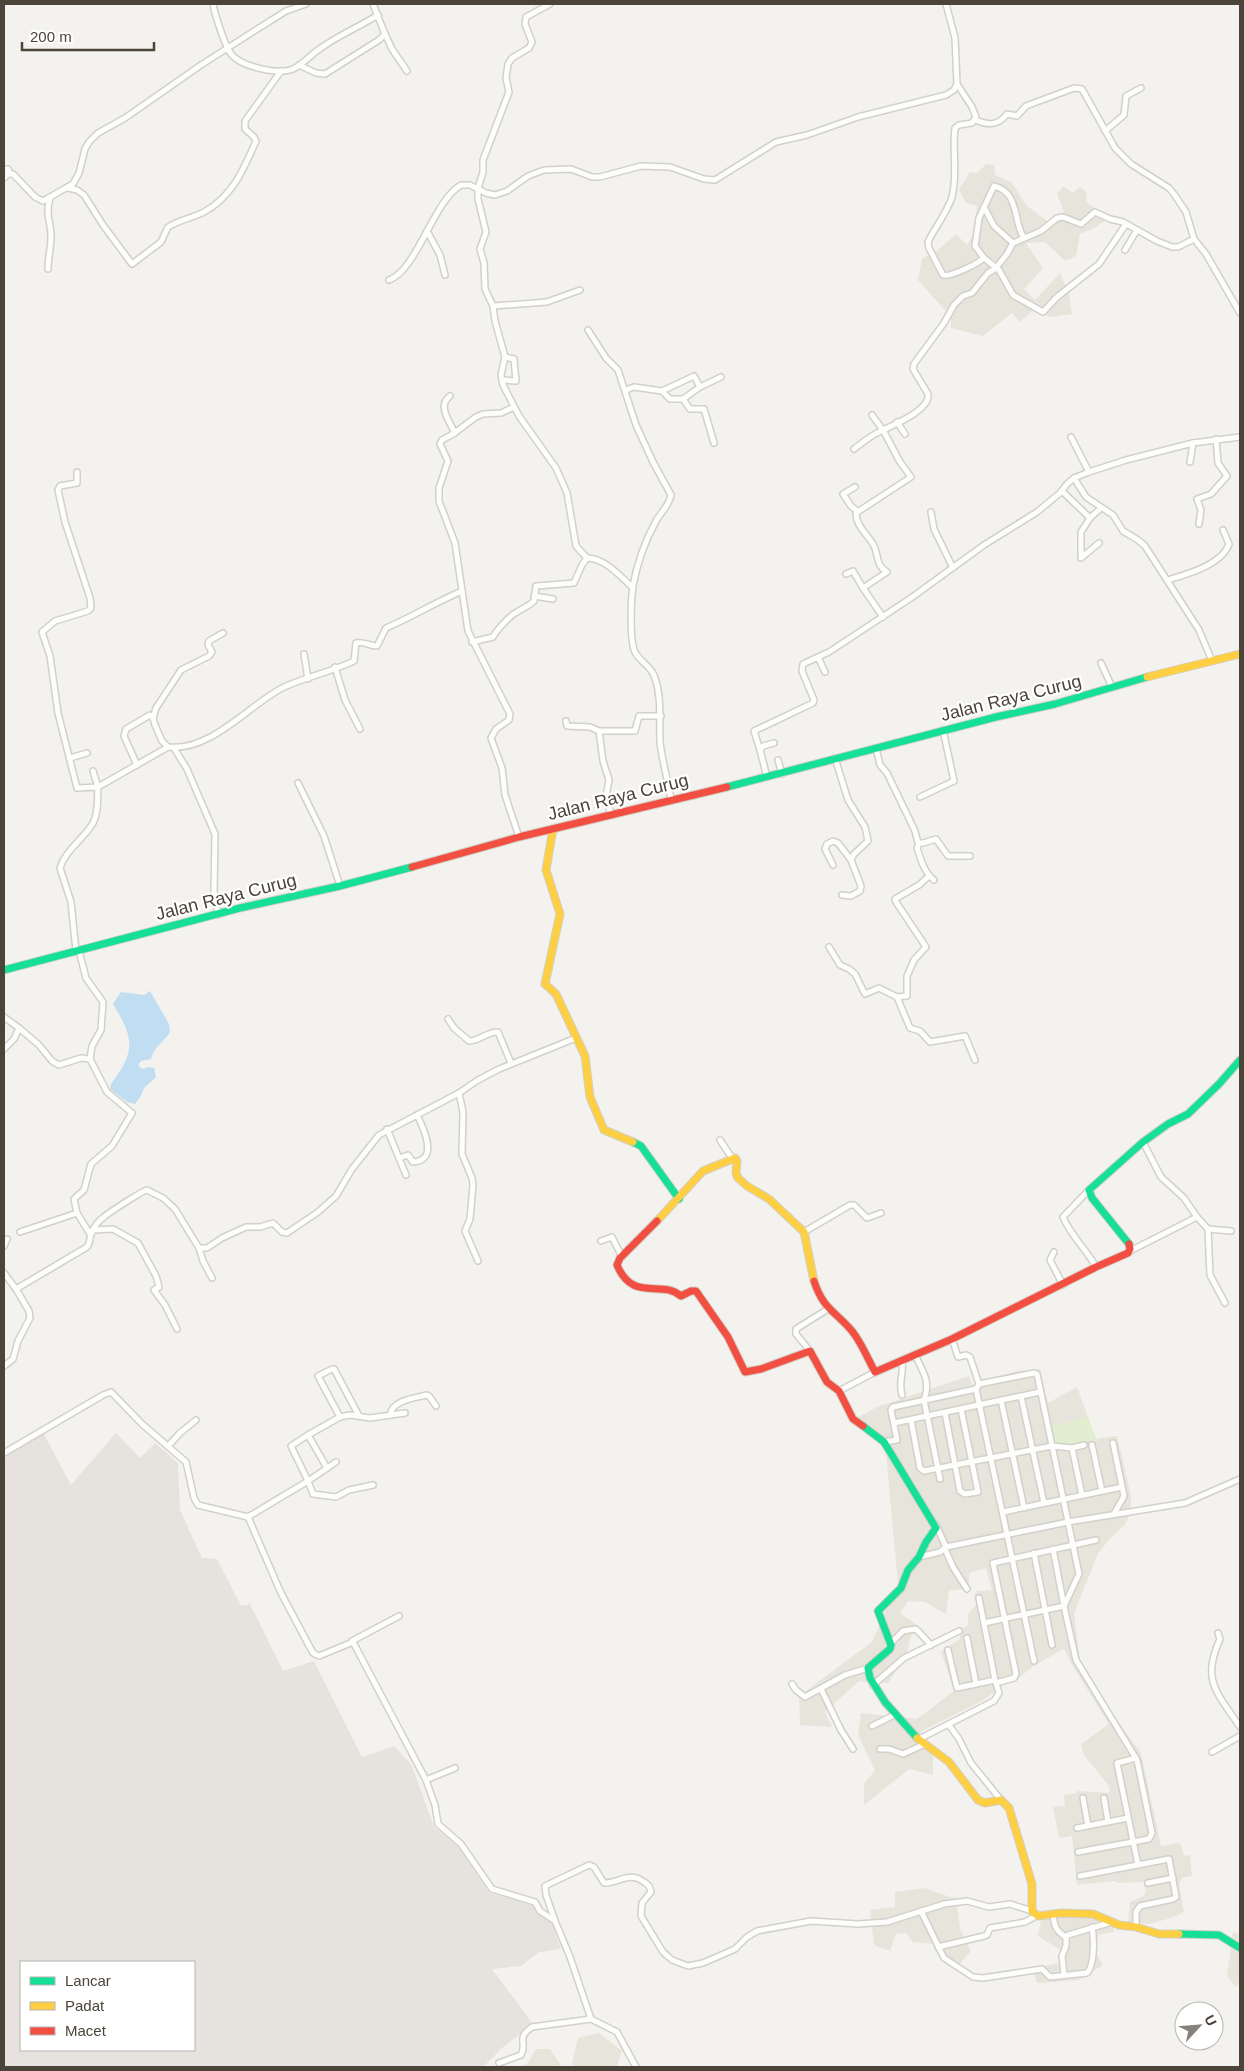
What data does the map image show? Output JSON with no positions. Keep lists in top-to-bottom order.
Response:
{
  "streets": {
    "street": ["Jalan Raya Curug"]
  },
  "legend": ["Lancar", "Padat", "Macet"],
  "scale_bar": "200 m",
  "north": "top right"
}
